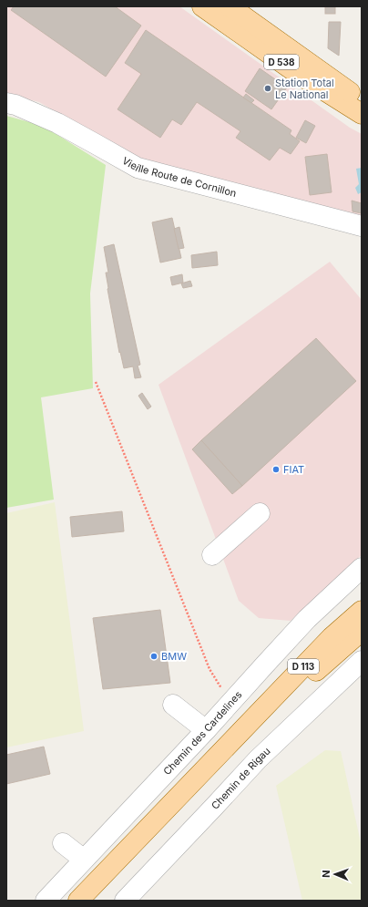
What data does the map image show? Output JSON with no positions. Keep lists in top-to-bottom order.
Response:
{
  "streets": {
    "main road": ["D 538", "D 113"],
    "street": ["Vieille Route de Cornillon", "Chemin des Cardelines", "Chemin de Rigau"]
  },
  "places": ["Station Total Le National", "FIAT", "BMW"],
  "north": "left"
}
